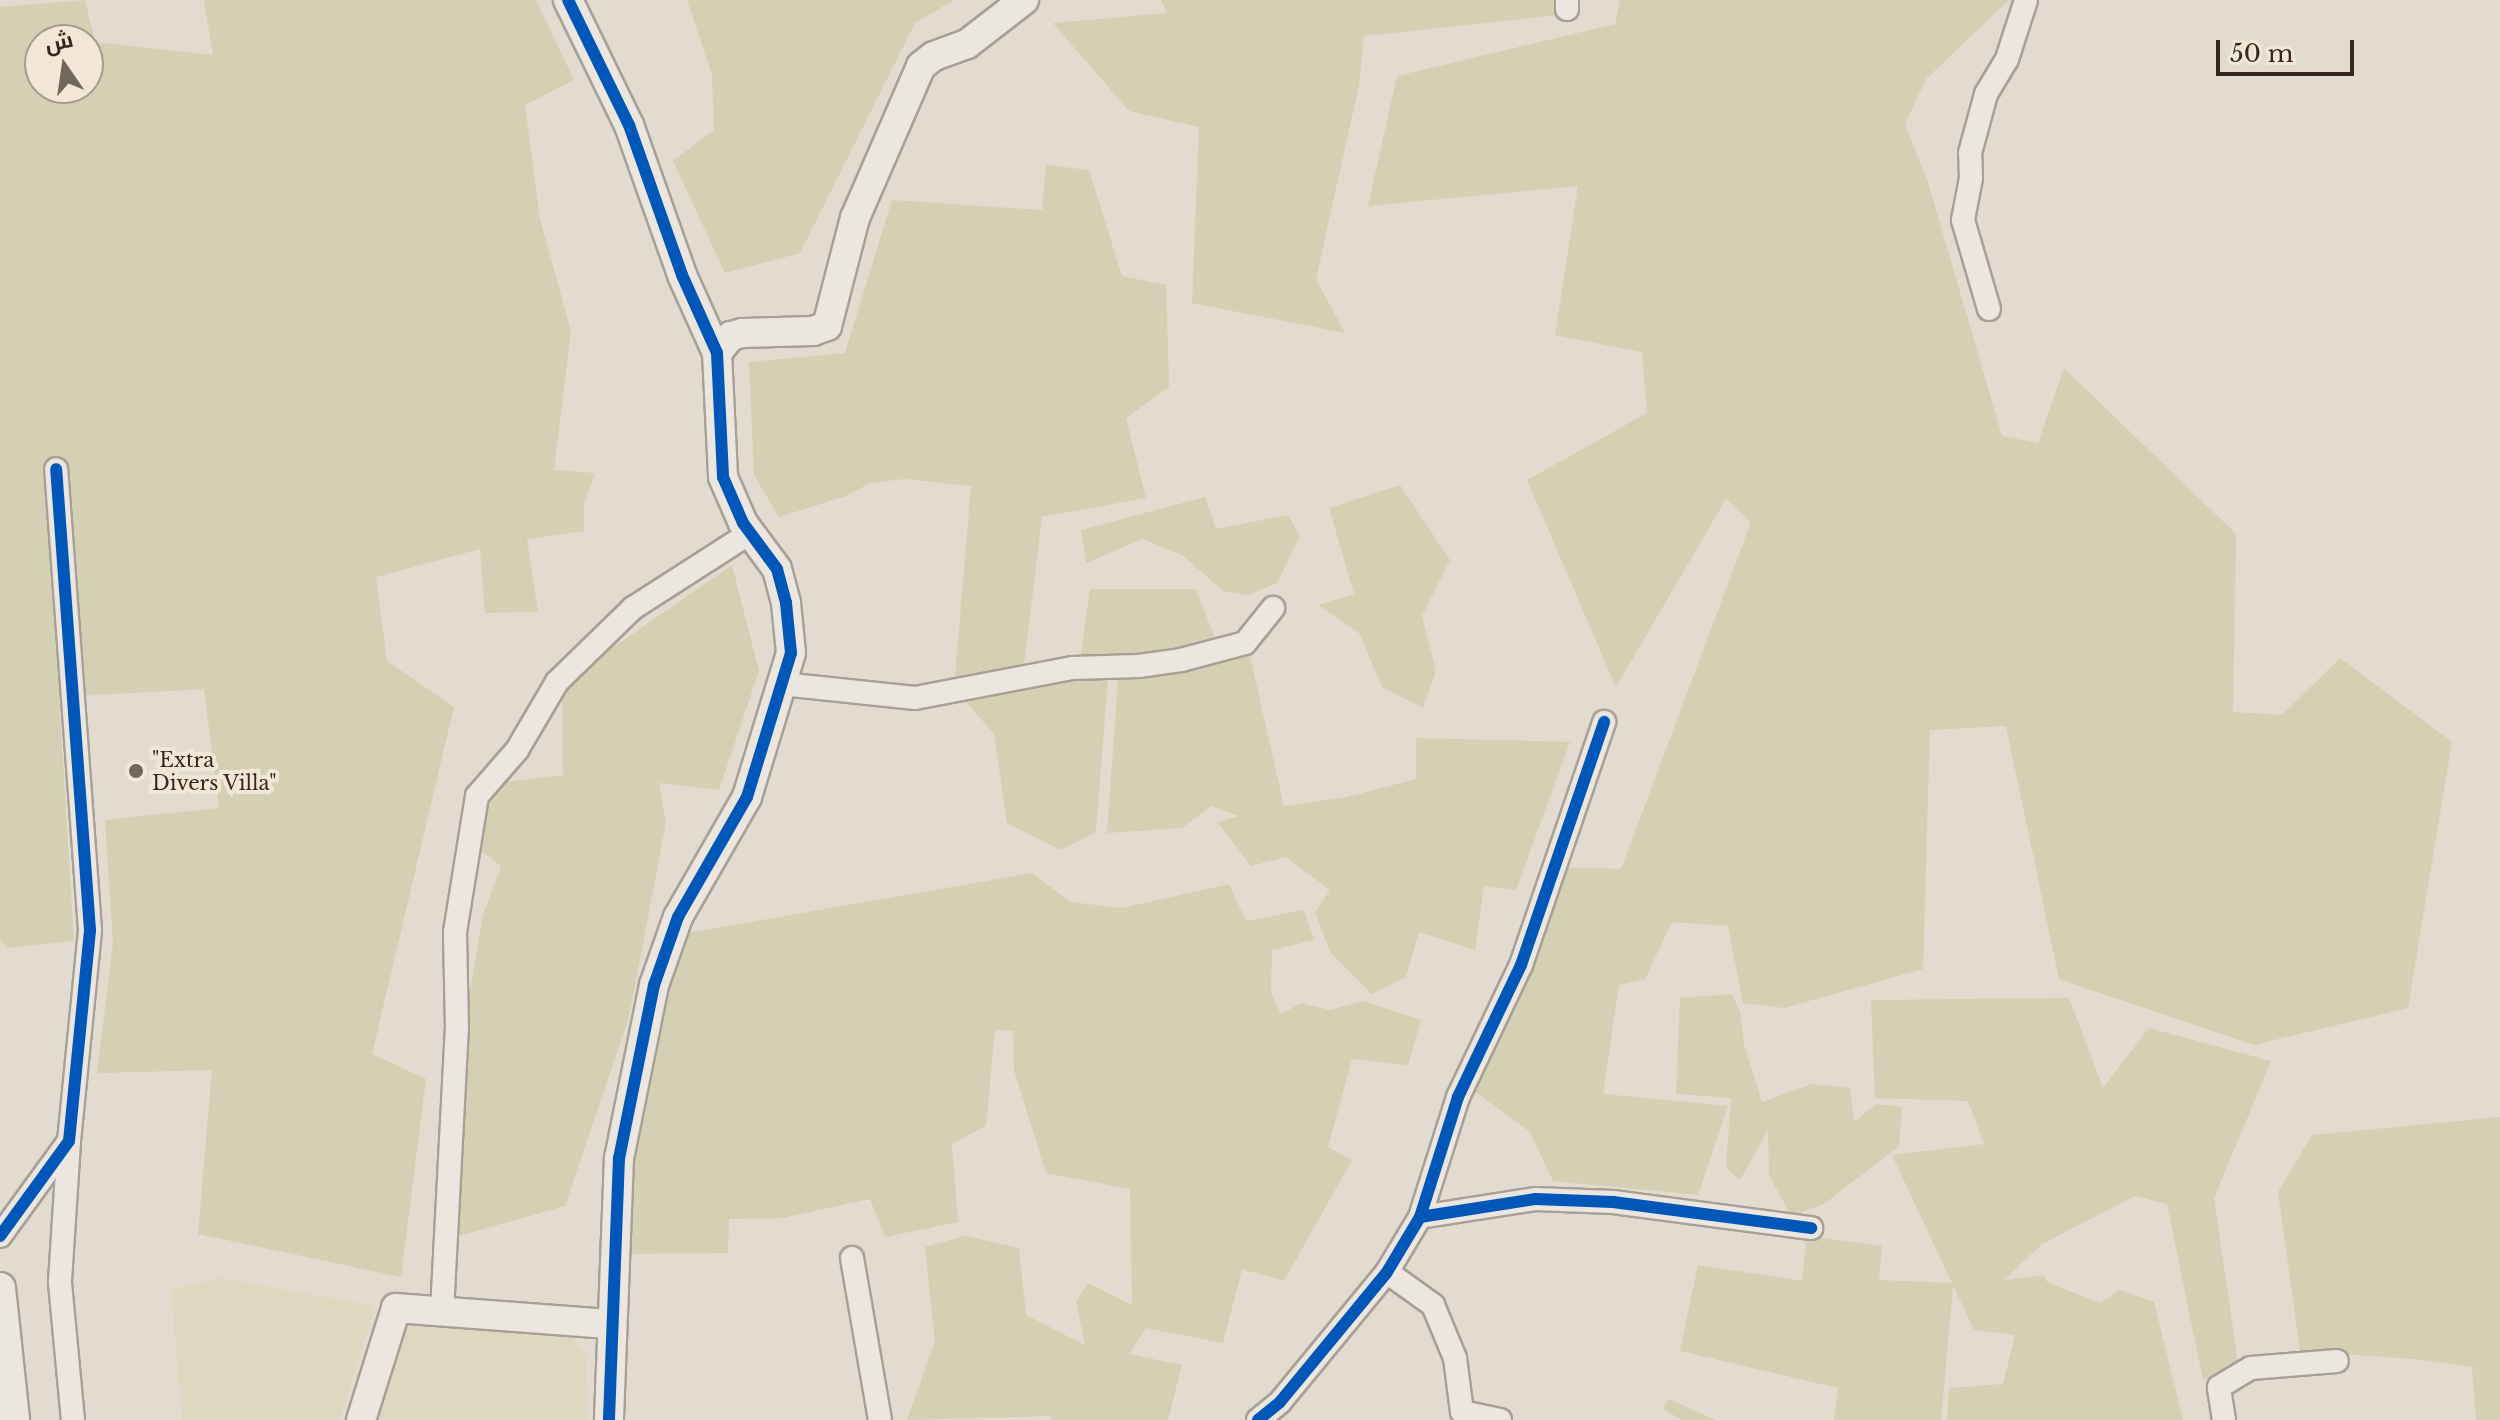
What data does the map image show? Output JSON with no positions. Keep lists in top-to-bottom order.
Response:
{
  "places": ["\"Extra Divers Villa\""],
  "scale_bar": "50 m",
  "north": "top"
}
